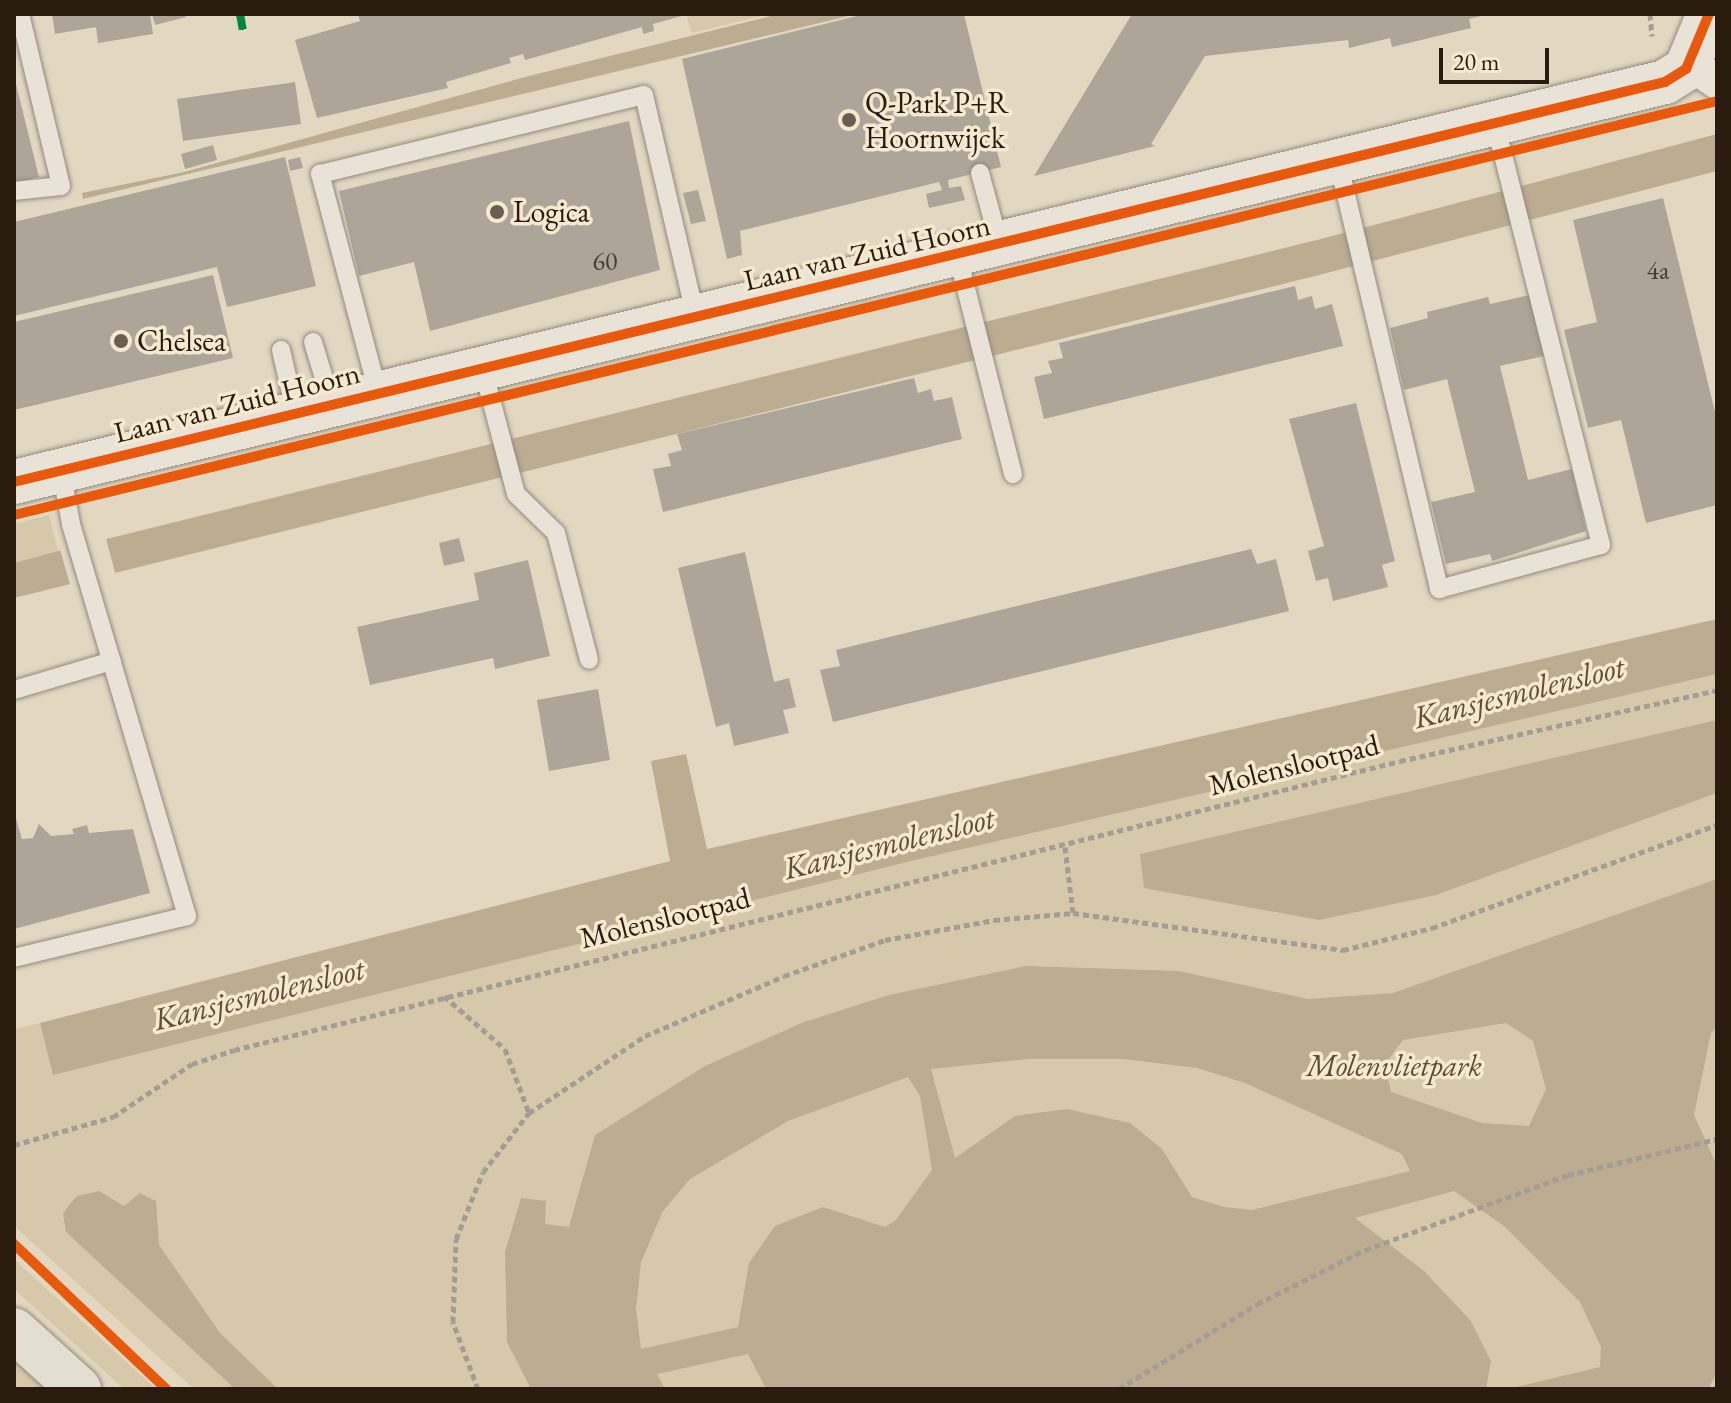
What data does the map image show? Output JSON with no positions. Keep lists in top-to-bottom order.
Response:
{
  "streets": {
    "street": ["Laan van Zuid Hoorn"],
    "path": ["Molenslootpad"]
  },
  "water": ["Kansjesmolensloot"],
  "parks": ["Molenvlietpark"],
  "places": ["Q-Park P+R Hoornwijck", "Logica", "Chelsea"],
  "house_numbers": ["60", "4a"],
  "scale_bar": "20 m"
}
